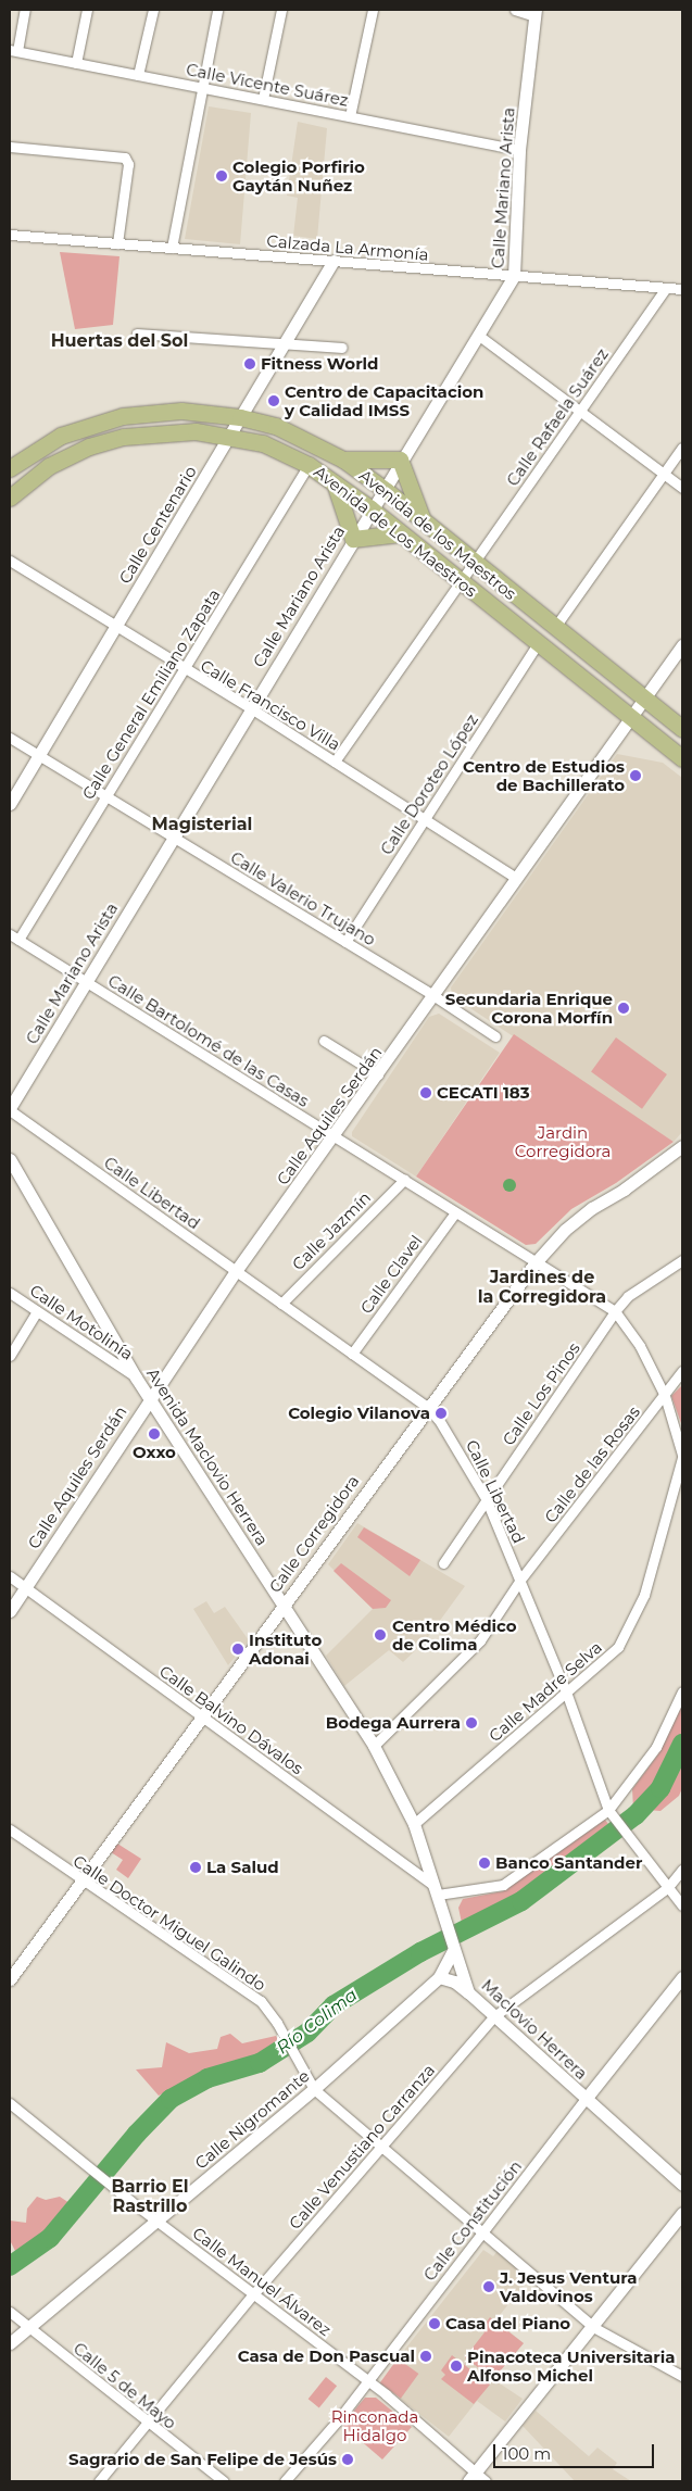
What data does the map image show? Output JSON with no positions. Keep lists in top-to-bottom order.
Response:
{
  "streets": {
    "main road": ["Avenida de Los Maestros", "Avenida de los Maestros"],
    "street": [
      "Calle Vicente Suárez",
      "Calle Mariano Arista",
      "Calzada La Armonía",
      "Calle Rafaela Suárez",
      "Calle Centenario",
      "Calle General Emiliano Zapata",
      "Calle Francisco Villa",
      "Calle Doroteo López",
      "Calle Valerio Trujano",
      "Calle Bartolomé de las Casas",
      "Calle Aquiles Serdán",
      "Calle Libertad",
      "Calle Jazmín",
      "Calle Clavel",
      "Calle Motolinía",
      "Calle Los Pinos",
      "Avenida Maclovio Herrera",
      "Calle de las Rosas",
      "Calle Corregidora",
      "Calle Madre Selva",
      "Calle Balvino Dávalos",
      "Calle Doctor Miguel Galindo",
      "Maclovio Herrera",
      "Calle Nigromante",
      "Calle Venustiano Carranza",
      "Calle Constitución",
      "Calle Manuel Álvarez",
      "Calle 5 de Mayo"
    ]
  },
  "crossings": [
    ["Calle Vicente Suárez", "Calle Mariano Arista"],
    ["Calle Mariano Arista", "Calzada La Armonía"],
    ["Calle Mariano Arista", "Avenida de Los Maestros"],
    ["Calle Mariano Arista", "Avenida de los Maestros"],
    ["Calle Mariano Arista", "Calle Francisco Villa"],
    ["Calle Mariano Arista", "Calle Valerio Trujano"],
    ["Calle Mariano Arista", "Calle Bartolomé de las Casas"],
    ["Calle Mariano Arista", "Calle Libertad"],
    ["Calzada La Armonía", "Calle Rafaela Suárez"],
    ["Calzada La Armonía", "Calle Centenario"],
    ["Calle Rafaela Suárez", "Avenida de Los Maestros"],
    ["Calle Rafaela Suárez", "Avenida de los Maestros"],
    ["Calle Centenario", "Avenida de Los Maestros"],
    ["Calle Centenario", "Avenida de los Maestros"],
    ["Calle Centenario", "Calle Francisco Villa"],
    ["Calle Centenario", "Calle Valerio Trujano"],
    ["Avenida de Los Maestros", "Calle General Emiliano Zapata"],
    ["Avenida de Los Maestros", "Calle Doroteo López"],
    ["Avenida de Los Maestros", "Calle Aquiles Serdán"],
    ["Avenida de los Maestros", "Calle Aquiles Serdán"],
    ["Calle General Emiliano Zapata", "Calle Francisco Villa"],
    ["Calle General Emiliano Zapata", "Calle Valerio Trujano"],
    ["Calle General Emiliano Zapata", "Calle Bartolomé de las Casas"],
    ["Calle Francisco Villa", "Calle Doroteo López"],
    ["Calle Francisco Villa", "Calle Aquiles Serdán"],
    ["Calle Doroteo López", "Calle Valerio Trujano"],
    ["Calle Valerio Trujano", "Calle Aquiles Serdán"],
    ["Calle Bartolomé de las Casas", "Calle Aquiles Serdán"],
    ["Calle Bartolomé de las Casas", "Calle Jazmín"],
    ["Calle Bartolomé de las Casas", "Calle Clavel"],
    ["Calle Bartolomé de las Casas", "Calle Los Pinos"],
    ["Calle Bartolomé de las Casas", "Calle de las Rosas"],
    ["Calle Bartolomé de las Casas", "Calle Corregidora"],
    ["Calle Bartolomé de las Casas", "Calle Madre Selva"],
    ["Calle Aquiles Serdán", "Calle Libertad"],
    ["Calle Aquiles Serdán", "Avenida Maclovio Herrera"],
    ["Calle Aquiles Serdán", "Calle Balvino Dávalos"],
    ["Calle Libertad", "Calle Jazmín"],
    ["Calle Libertad", "Calle Clavel"],
    ["Calle Libertad", "Calle Los Pinos"],
    ["Calle Libertad", "Calle de las Rosas"],
    ["Calle Libertad", "Calle Corregidora"],
    ["Calle Libertad", "Calle Madre Selva"],
    ["Calle Libertad", "Calle Venustiano Carranza"],
    ["Calle Motolinía", "Avenida Maclovio Herrera"],
    ["Avenida Maclovio Herrera", "Calle de las Rosas"],
    ["Avenida Maclovio Herrera", "Calle Corregidora"],
    ["Avenida Maclovio Herrera", "Calle Madre Selva"],
    ["Avenida Maclovio Herrera", "Calle Balvino Dávalos"],
    ["Avenida Maclovio Herrera", "Maclovio Herrera"],
    ["Avenida Maclovio Herrera", "Calle Nigromante"],
    ["Calle Corregidora", "Calle Balvino Dávalos"],
    ["Calle Corregidora", "Calle Doctor Miguel Galindo"],
    ["Calle Doctor Miguel Galindo", "Calle Nigromante"],
    ["Calle Doctor Miguel Galindo", "Calle Venustiano Carranza"],
    ["Calle Doctor Miguel Galindo", "Calle Constitución"],
    ["Maclovio Herrera", "Calle Nigromante"],
    ["Maclovio Herrera", "Calle Venustiano Carranza"],
    ["Maclovio Herrera", "Calle Constitución"],
    ["Calle Nigromante", "Calle Manuel Álvarez"],
    ["Calle Nigromante", "Calle 5 de Mayo"],
    ["Calle Venustiano Carranza", "Calle Manuel Álvarez"],
    ["Calle Venustiano Carranza", "Calle 5 de Mayo"],
    ["Calle Constitución", "Calle Manuel Álvarez"]
  ],
  "districts": [
    "Huertas del Sol",
    "Magisterial",
    "Jardines de la Corregidora",
    "Barrio El Rastrillo"
  ],
  "water": ["Río Colima"],
  "parks": ["Jardin Corregidora", "Rinconada Hidalgo"],
  "places": [
    "Colegio Porfirio Gaytán Nuñez",
    "Fitness World",
    "Centro de Capacitacion y Calidad IMSS",
    "Centro de Estudios de Bachillerato",
    "Secundaria Enrique Corona Morfín",
    "CECATI 183",
    "Colegio Vilanova",
    "Oxxo",
    "Centro Médico de Colima",
    "Instituto Adonai",
    "Bodega Aurrera",
    "Banco Santander",
    "La Salud",
    "J. Jesus Ventura Valdovinos",
    "Casa del Piano",
    "Casa de Don Pascual",
    "Pinacoteca Universitaria Alfonso Michel",
    "Sagrario de San Felipe de Jesús"
  ],
  "scale_bar": "100 m"
}
